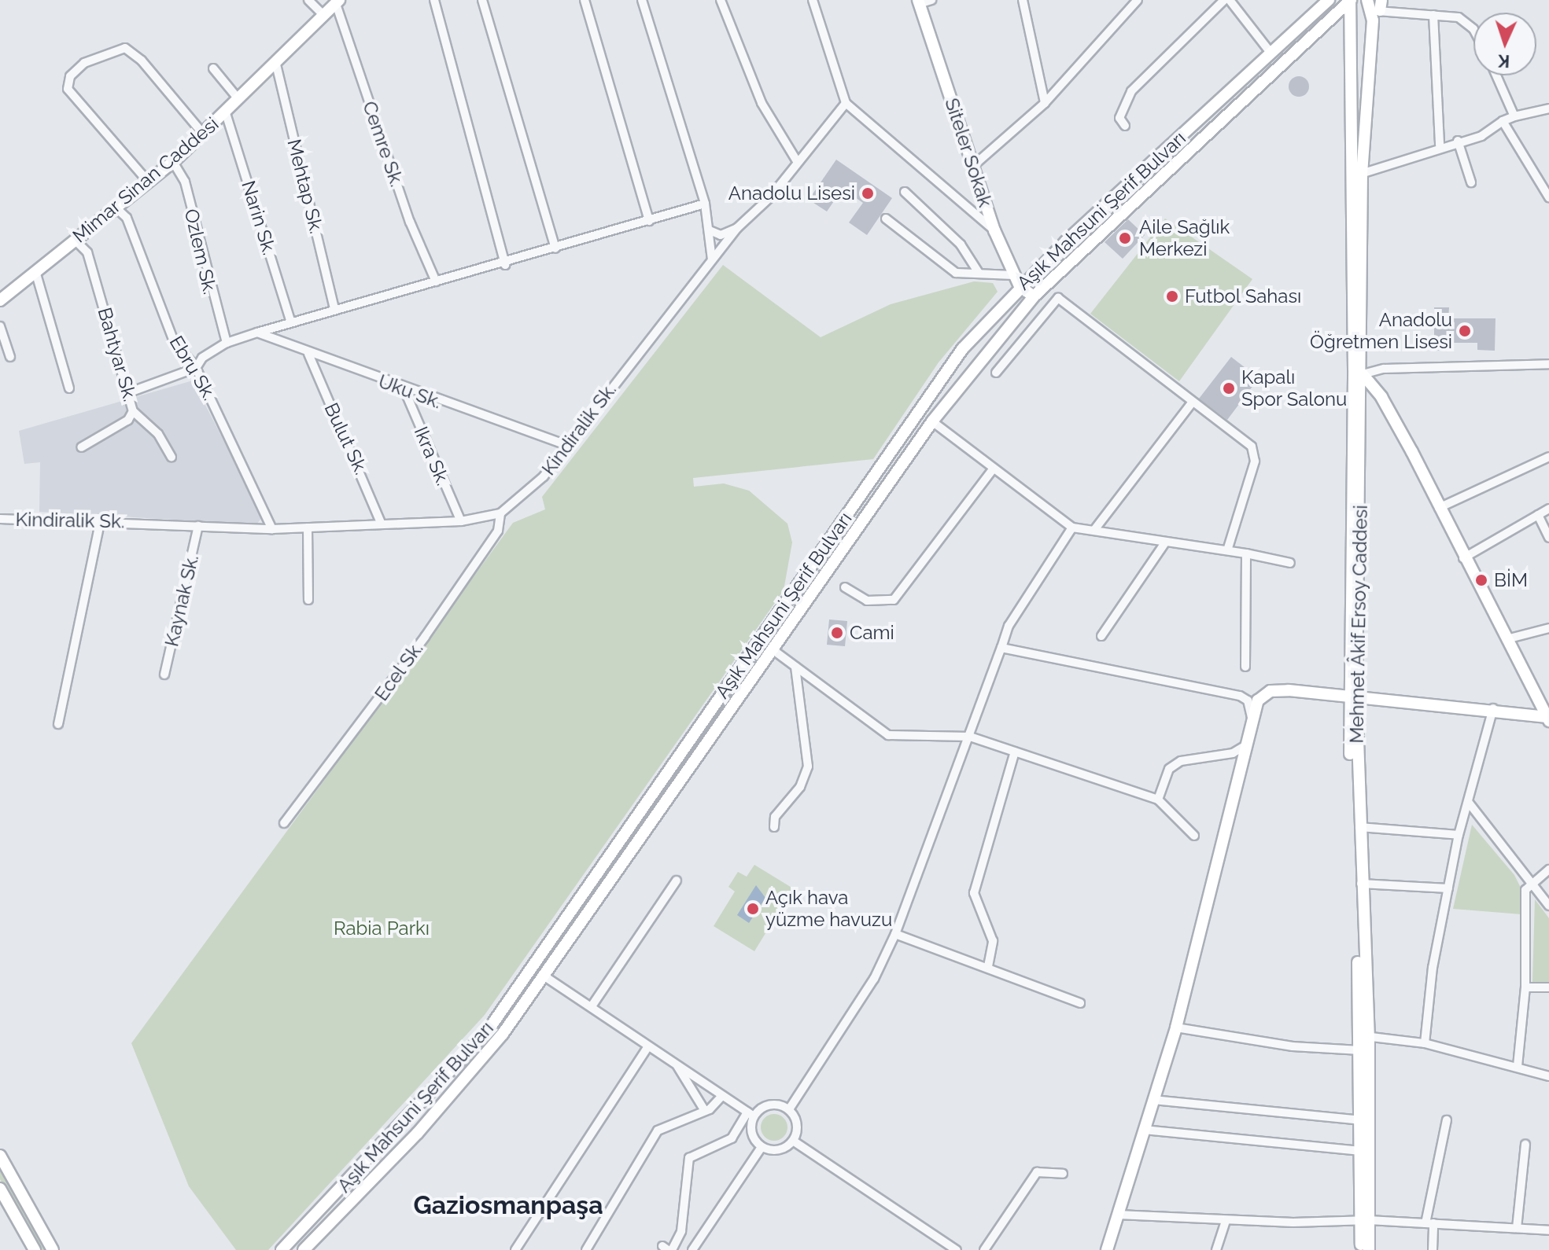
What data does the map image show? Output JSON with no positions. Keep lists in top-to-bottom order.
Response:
{
  "streets": {
    "main road": [
      "Siteler Sokak",
      "Mimar Sinan Caddesi",
      "Aşık Mahsuni Şerif Bulvarı",
      "Mehmet Âkif Ersoy Caddesi"
    ],
    "street": [
      "Cemre Sk.",
      "Mehtap Sk.",
      "Narin Sk.",
      "Ozlem Sk.",
      "Bahtyar Sk.",
      "Ebru Sk.",
      "Uku Sk.",
      "Kindiralik Sk.",
      "Bulut Sk.",
      "Ikra Sk.",
      "Kaynak Sk.",
      "Ecel Sk."
    ]
  },
  "crossings": [
    ["Cemre Sk.", "Mimar Sinan Caddesi"],
    ["Siteler Sokak", "Aşık Mahsuni Şerif Bulvarı"],
    ["Mimar Sinan Caddesi", "Mehtap Sk."],
    ["Mimar Sinan Caddesi", "Narin Sk."],
    ["Mimar Sinan Caddesi", "Ozlem Sk."],
    ["Mimar Sinan Caddesi", "Bahtyar Sk."],
    ["Mimar Sinan Caddesi", "Ebru Sk."],
    ["Aşık Mahsuni Şerif Bulvarı", "Mehmet Âkif Ersoy Caddesi"],
    ["Ebru Sk.", "Kindiralik Sk."],
    ["Uku Sk.", "Kindiralik Sk."],
    ["Uku Sk.", "Bulut Sk."],
    ["Uku Sk.", "Ikra Sk."],
    ["Kindiralik Sk.", "Bulut Sk."],
    ["Kindiralik Sk.", "Ikra Sk."],
    ["Kindiralik Sk.", "Kaynak Sk."],
    ["Kindiralik Sk.", "Ecel Sk."]
  ],
  "districts": ["Gaziosmanpaşa"],
  "parks": ["Rabia Parkı"],
  "places": [
    "Anadolu Lisesi",
    "Aile Sağlık Merkezi",
    "Futbol Sahası",
    "Anadolu Öğretmen Lisesi",
    "Kapalı Spor Salonu",
    "BİM",
    "Cami",
    "Açık hava yüzme havuzu"
  ],
  "north": "bottom"
}
